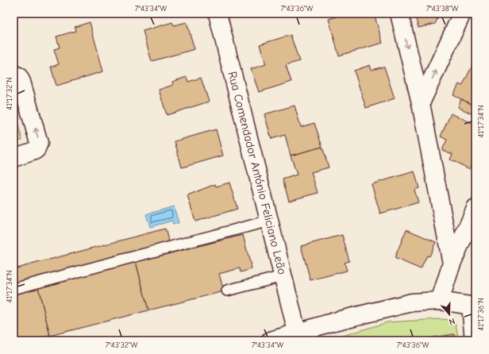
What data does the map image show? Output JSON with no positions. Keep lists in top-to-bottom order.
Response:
{
  "streets": {
    "street": ["Rua Comendador António Feliciano Leão"]
  },
  "north": "bottom",
  "coordinates": [
    "7°43'34\"W",
    "7°43'36\"W",
    "7°43'38\"W",
    "41°17'32\"N",
    "41°17'34\"N",
    "41°17'36\"N",
    "7°43'32\"W"
  ]
}
